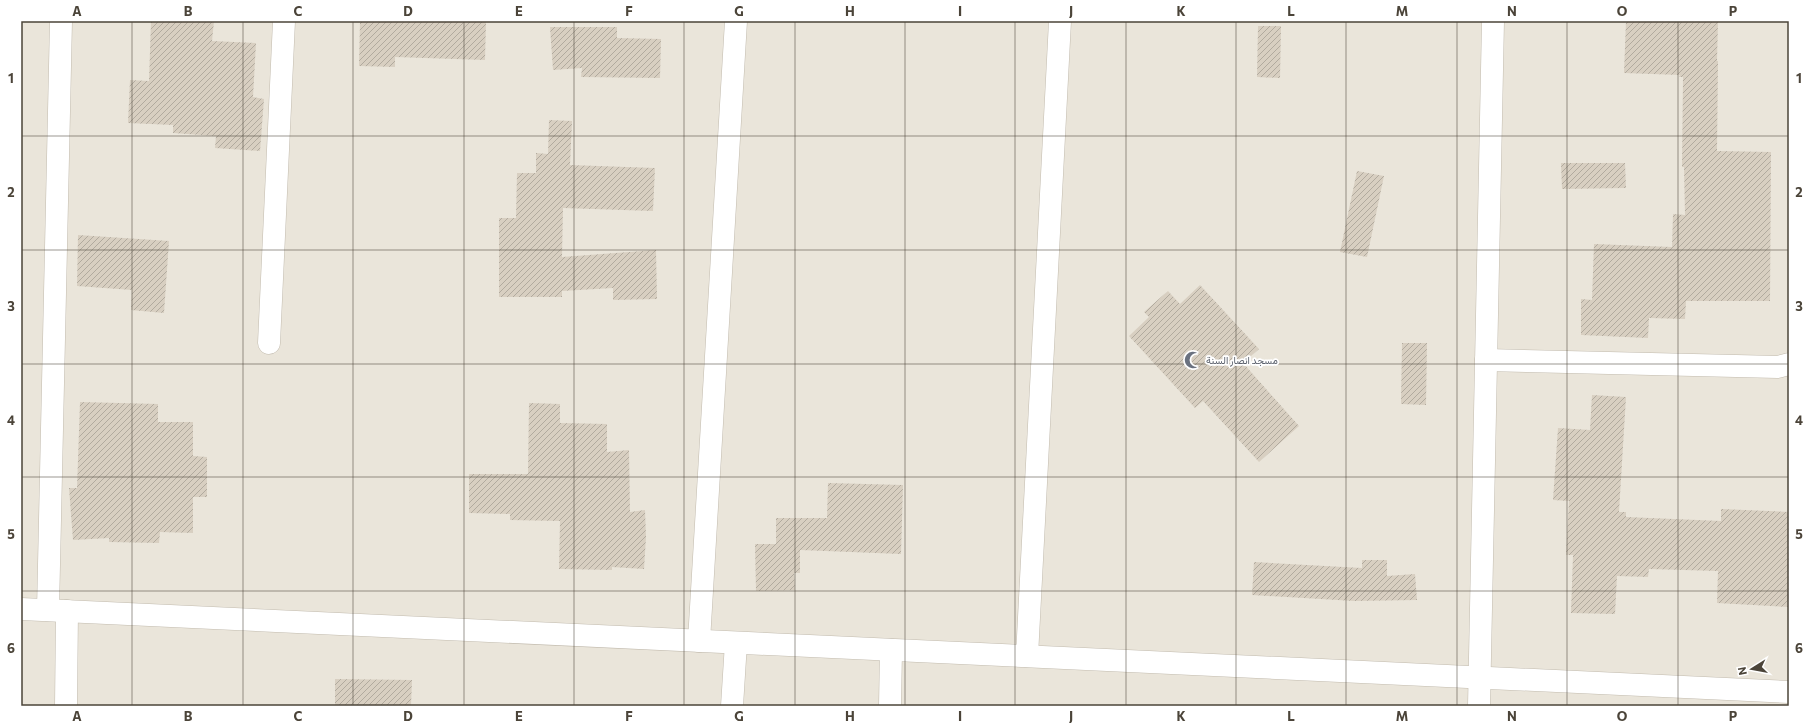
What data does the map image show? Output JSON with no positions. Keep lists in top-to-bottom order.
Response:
{
  "places": {
    "mosque": ["مسجد انصار السنة"]
  },
  "north": "left",
  "grid": {
    "columns": [
      "A",
      "B",
      "C",
      "D",
      "E",
      "F",
      "G",
      "H",
      "I",
      "J",
      "K",
      "L",
      "M",
      "N",
      "O",
      "P"
    ],
    "rows": [
      "1",
      "2",
      "3",
      "4",
      "5",
      "6"
    ]
  }
}
